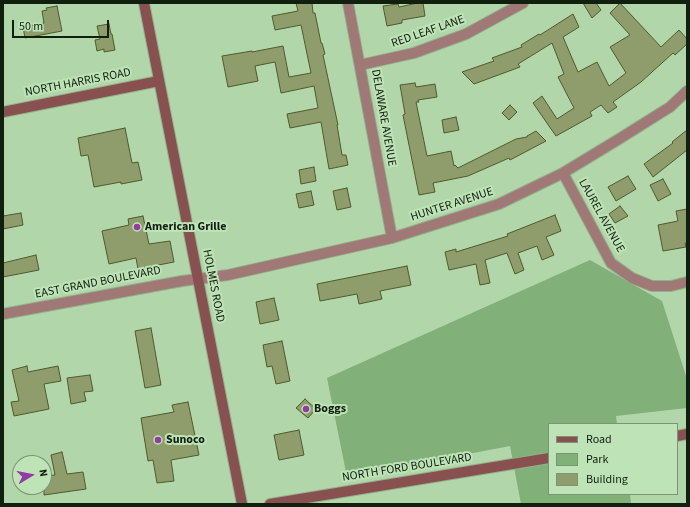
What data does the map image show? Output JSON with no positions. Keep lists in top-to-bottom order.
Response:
{
  "streets": {
    "main road": ["NORTH HARRIS ROAD", "HOLMES ROAD", "NORTH FORD BOULEVARD"],
    "street": [
      "RED LEAF LANE",
      "DELAWARE AVENUE",
      "HUNTER AVENUE",
      "LAUREL AVENUE",
      "EAST GRAND BOULEVARD"
    ]
  },
  "crossings": [
    ["RED LEAF LANE", "DELAWARE AVENUE"],
    ["NORTH HARRIS ROAD", "HOLMES ROAD"],
    ["DELAWARE AVENUE", "HUNTER AVENUE"],
    ["HUNTER AVENUE", "LAUREL AVENUE"],
    ["HUNTER AVENUE", "EAST GRAND BOULEVARD"],
    ["HUNTER AVENUE", "HOLMES ROAD"],
    ["EAST GRAND BOULEVARD", "HOLMES ROAD"]
  ],
  "places": ["American Grille", "Boggs", "Sunoco"],
  "legend": ["Road", "Park", "Building"],
  "scale_bar": "50 m",
  "north": "right"
}
